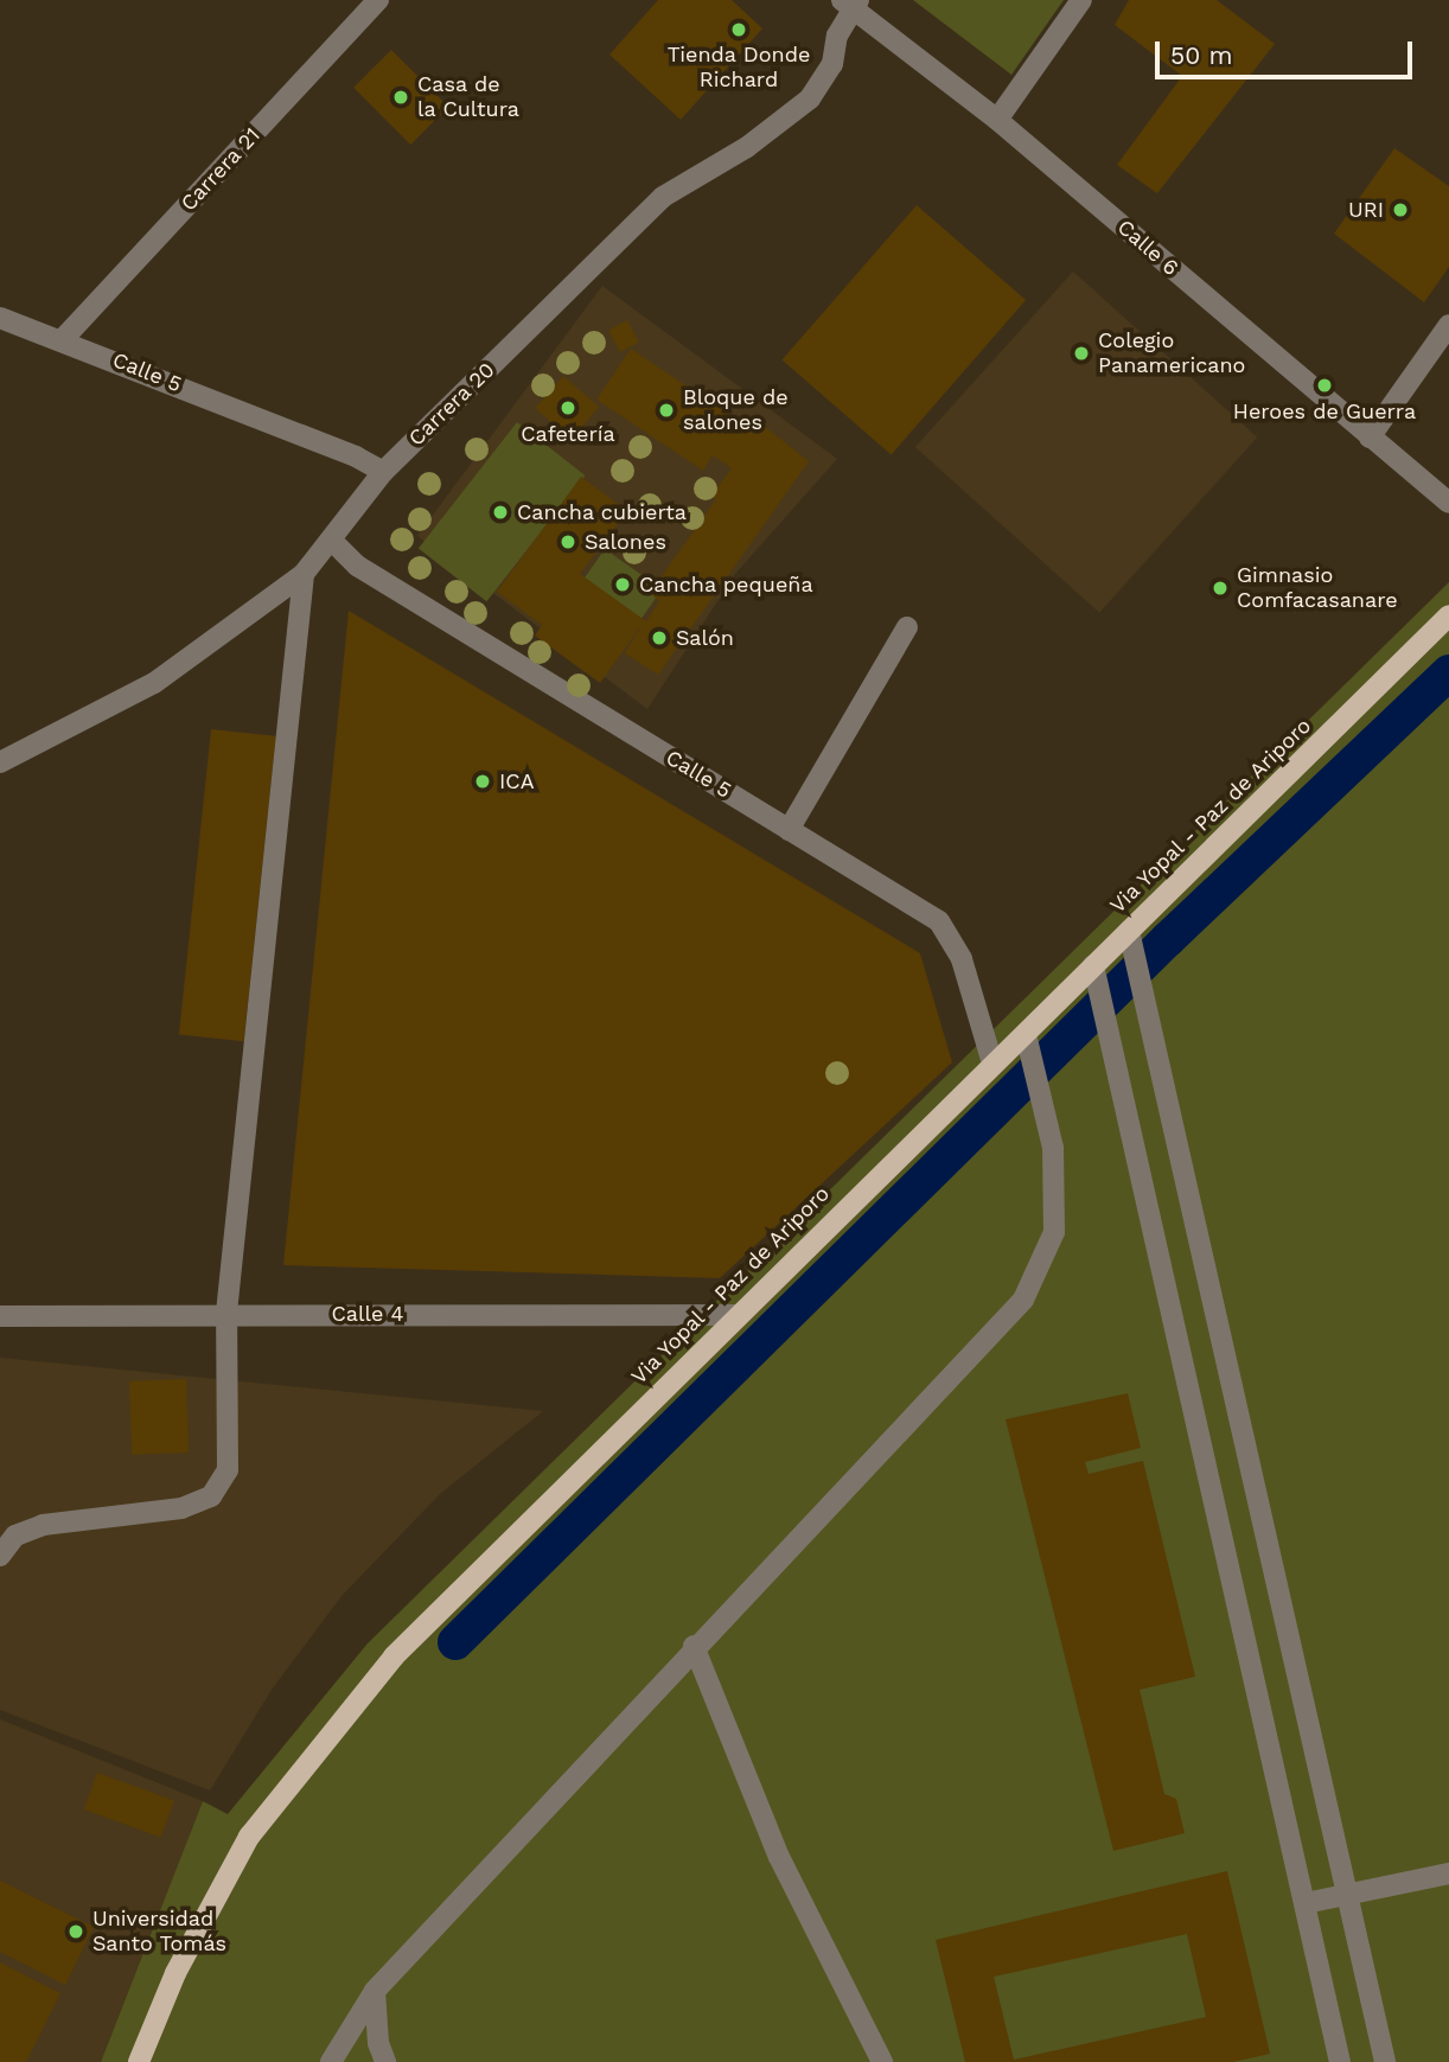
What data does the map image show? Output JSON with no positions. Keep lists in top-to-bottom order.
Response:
{
  "streets": {
    "main road": ["Via Yopal - Paz de Ariporo"],
    "street": [
      "Carrera 21",
      "Calle 6",
      "Calle 5",
      "Carrera 20",
      "Calle 4"
    ]
  },
  "crossings": [
    ["Carrera 21", "Calle 5"],
    ["Calle 6", "Carrera 20"],
    ["Calle 5", "Carrera 20"],
    ["Calle 5", "Via Yopal - Paz de Ariporo"],
    ["Via Yopal - Paz de Ariporo", "Calle 4"]
  ],
  "places": [
    "Tienda Donde Richard",
    "Casa de la Cultura",
    "URI",
    "Colegio Panamericano",
    "Heroes de Guerra",
    "Cafetería",
    "Bloque de salones",
    "Cancha cubierta",
    "Salones",
    "Cancha pequeña",
    "Gimnasio Comfacasanare",
    "Salón",
    "ICA",
    "Universidad Santo Tomás"
  ],
  "scale_bar": "50 m"
}
